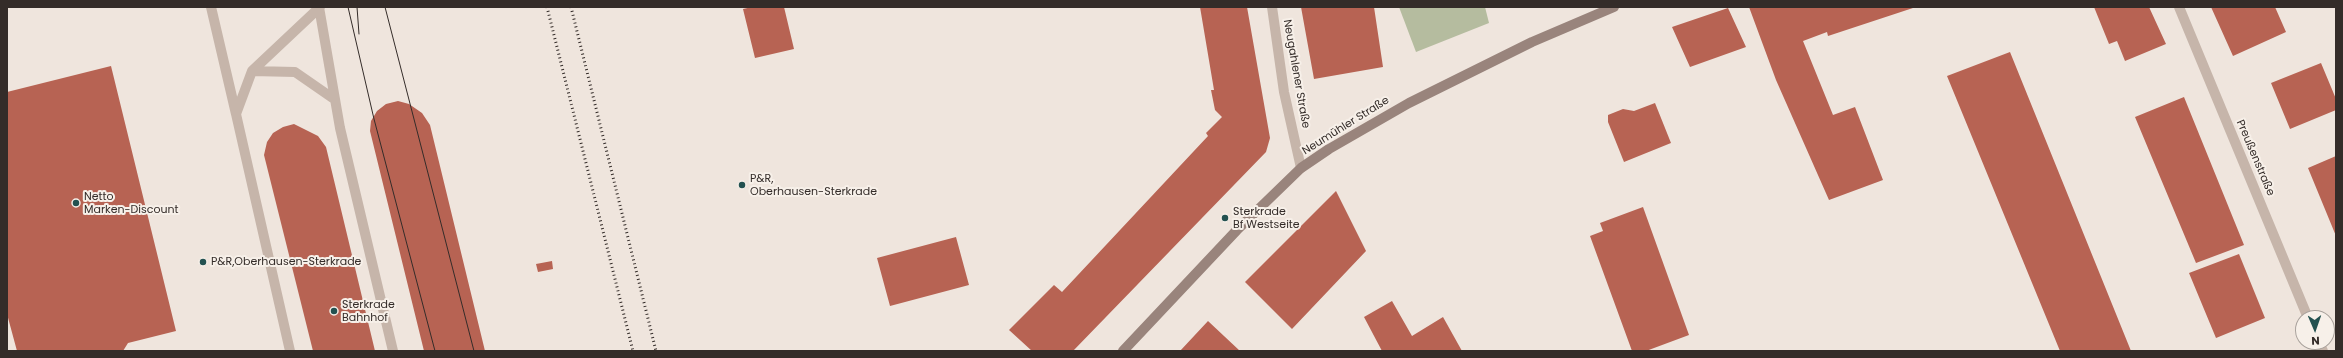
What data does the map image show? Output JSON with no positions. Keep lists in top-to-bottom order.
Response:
{
  "streets": {
    "main road": ["Neumühler Straße"],
    "street": ["Neugahlener Straße", "Preußenstraße"]
  },
  "crossings": [
    ["Neugahlener Straße", "Neumühler Straße"]
  ],
  "places": [
    "P&R, Oberhausen-Sterkrade",
    "Netto Marken-Discount",
    "Sterkrade Bf Westseite",
    "P&R,Oberhausen-Sterkrade",
    "Sterkrade Bahnhof"
  ],
  "north": "bottom"
}
